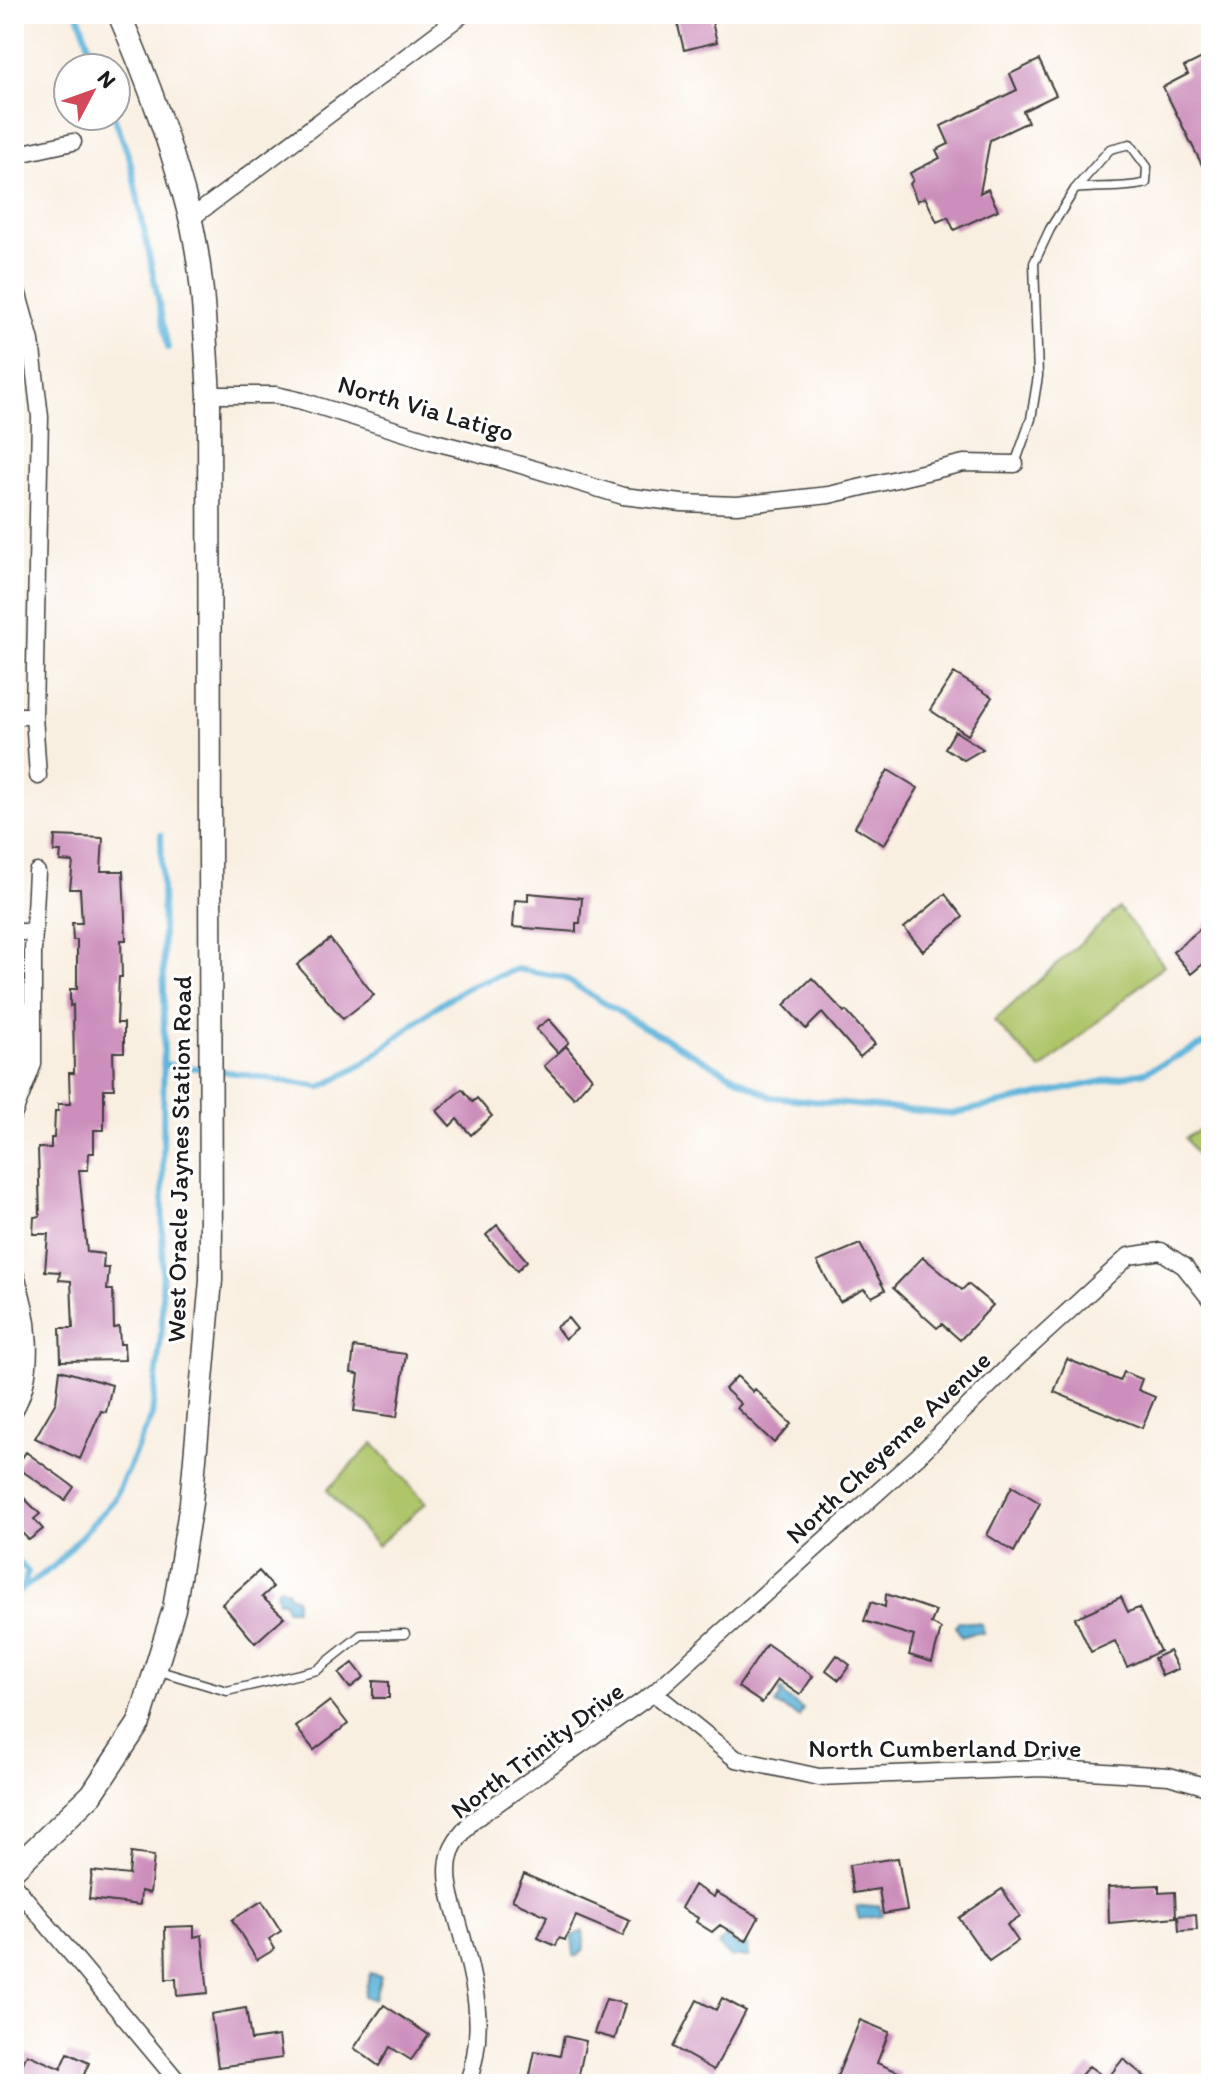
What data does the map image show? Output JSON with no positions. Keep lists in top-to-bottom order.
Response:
{
  "streets": {
    "street": [
      "North Via Latigo",
      "West Oracle Jaynes Station Road",
      "North Cheyenne Avenue",
      "North Cumberland Drive",
      "North Trinity Drive"
    ]
  },
  "crossings": [
    ["North Via Latigo", "West Oracle Jaynes Station Road"],
    ["North Cheyenne Avenue", "North Cumberland Drive"],
    ["North Cheyenne Avenue", "North Trinity Drive"],
    ["North Cumberland Drive", "North Trinity Drive"]
  ],
  "north": "top right"
}
